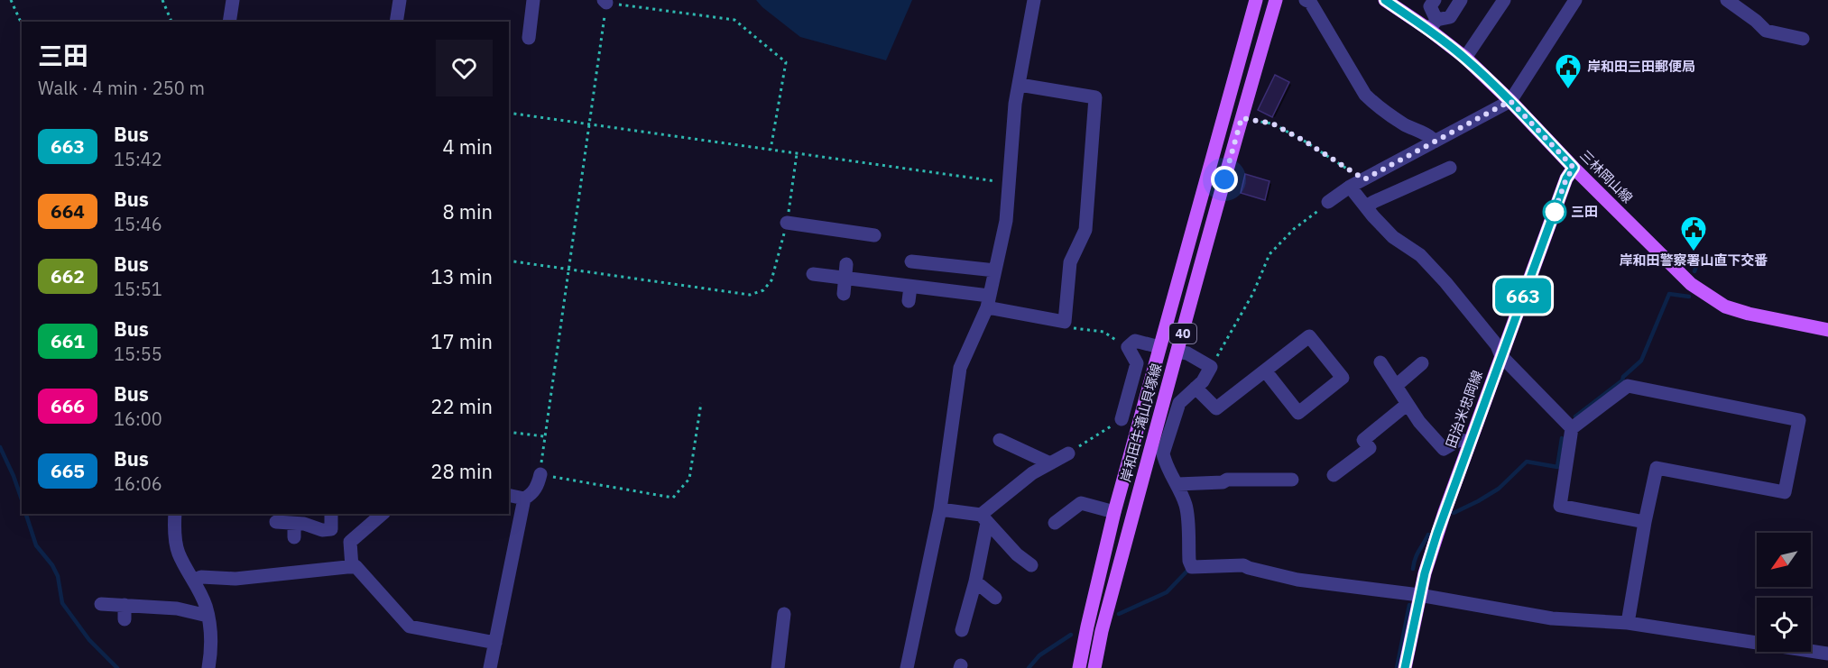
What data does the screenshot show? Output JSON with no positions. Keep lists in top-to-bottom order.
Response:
{
  "streets": {
    "main road": [
      "三林岡山線",
      "40",
      "田治米忠岡線",
      "岸和田牛滝山貝塚線"
    ]
  },
  "crossings": [
    ["三林岡山線", "田治米忠岡線"]
  ],
  "places": {
    "public building": ["岸和田三田郵便局", "岸和田警察署山直下交番"],
    "other": ["三田"]
  },
  "lines": ["bus line 663"],
  "north": "bottom left",
  "page": {
    "on_map": "663",
    "heading": ["三田", "Walk · 4 min · 250 m"],
    "list": [
      {
        "mark": "663",
        "name": "Bus",
        "note": "15:42",
        "value": "4 min"
      },
      {
        "mark": "664",
        "name": "Bus",
        "note": "15:46",
        "value": "8 min"
      },
      {
        "mark": "662",
        "name": "Bus",
        "note": "15:51",
        "value": "13 min"
      },
      {
        "mark": "661",
        "name": "Bus",
        "note": "15:55",
        "value": "17 min"
      },
      {
        "mark": "666",
        "name": "Bus",
        "note": "16:00",
        "value": "22 min"
      },
      {
        "mark": "665",
        "name": "Bus",
        "note": "16:06",
        "value": "28 min"
      }
    ]
  }
}
